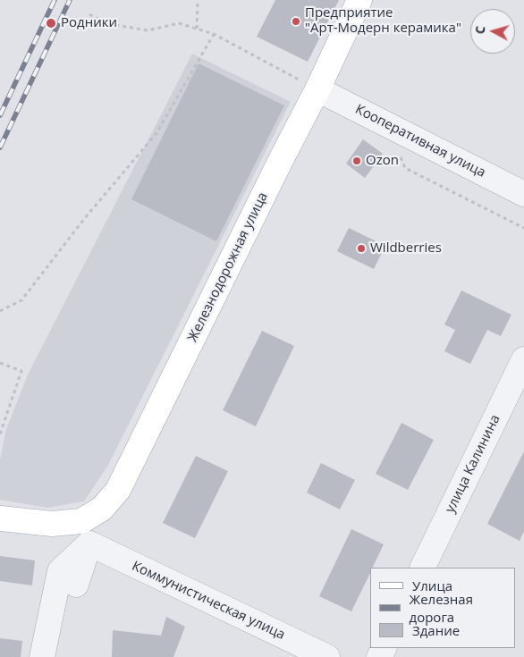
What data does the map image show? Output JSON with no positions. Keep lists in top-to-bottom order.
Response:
{
  "streets": {
    "main road": ["Железнодорожная улица"],
    "street": ["Кооперативная улица", "улица Калинина", "Коммунистическая улица"]
  },
  "crossings": [
    ["Кооперативная улица", "Железнодорожная улица"],
    ["Железнодорожная улица", "Коммунистическая улица"]
  ],
  "places": [
    "Предприятие \"Арт-Модерн керамика\"",
    "Родники",
    "Ozon",
    "Wildberries"
  ],
  "legend": ["Улица", "Железная дорога", "Здание"],
  "north": "left"
}
